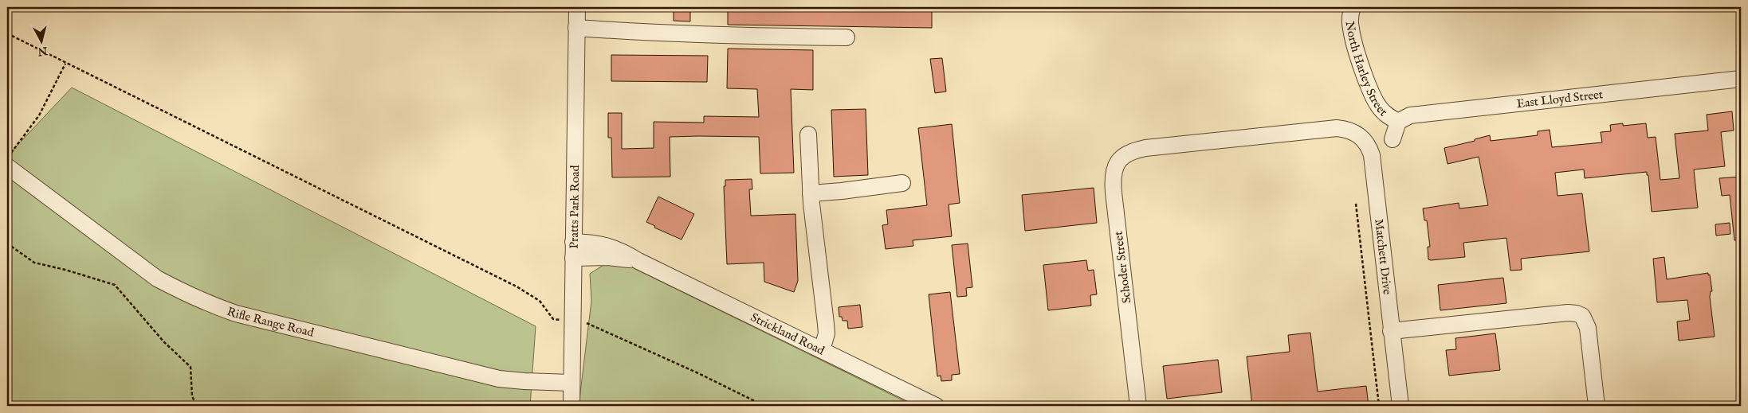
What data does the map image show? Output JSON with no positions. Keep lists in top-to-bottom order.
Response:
{
  "streets": {
    "street": [
      "North Harley Street",
      "East Lloyd Street",
      "Pratts Park Road",
      "Matchett Drive",
      "Schoder Street",
      "Rifle Range Road",
      "Strickland Road"
    ]
  },
  "crossings": [
    ["North Harley Street", "East Lloyd Street"],
    ["Pratts Park Road", "Rifle Range Road"],
    ["Pratts Park Road", "Strickland Road"],
    ["Matchett Drive", "Schoder Street"]
  ],
  "north": "bottom"
}
